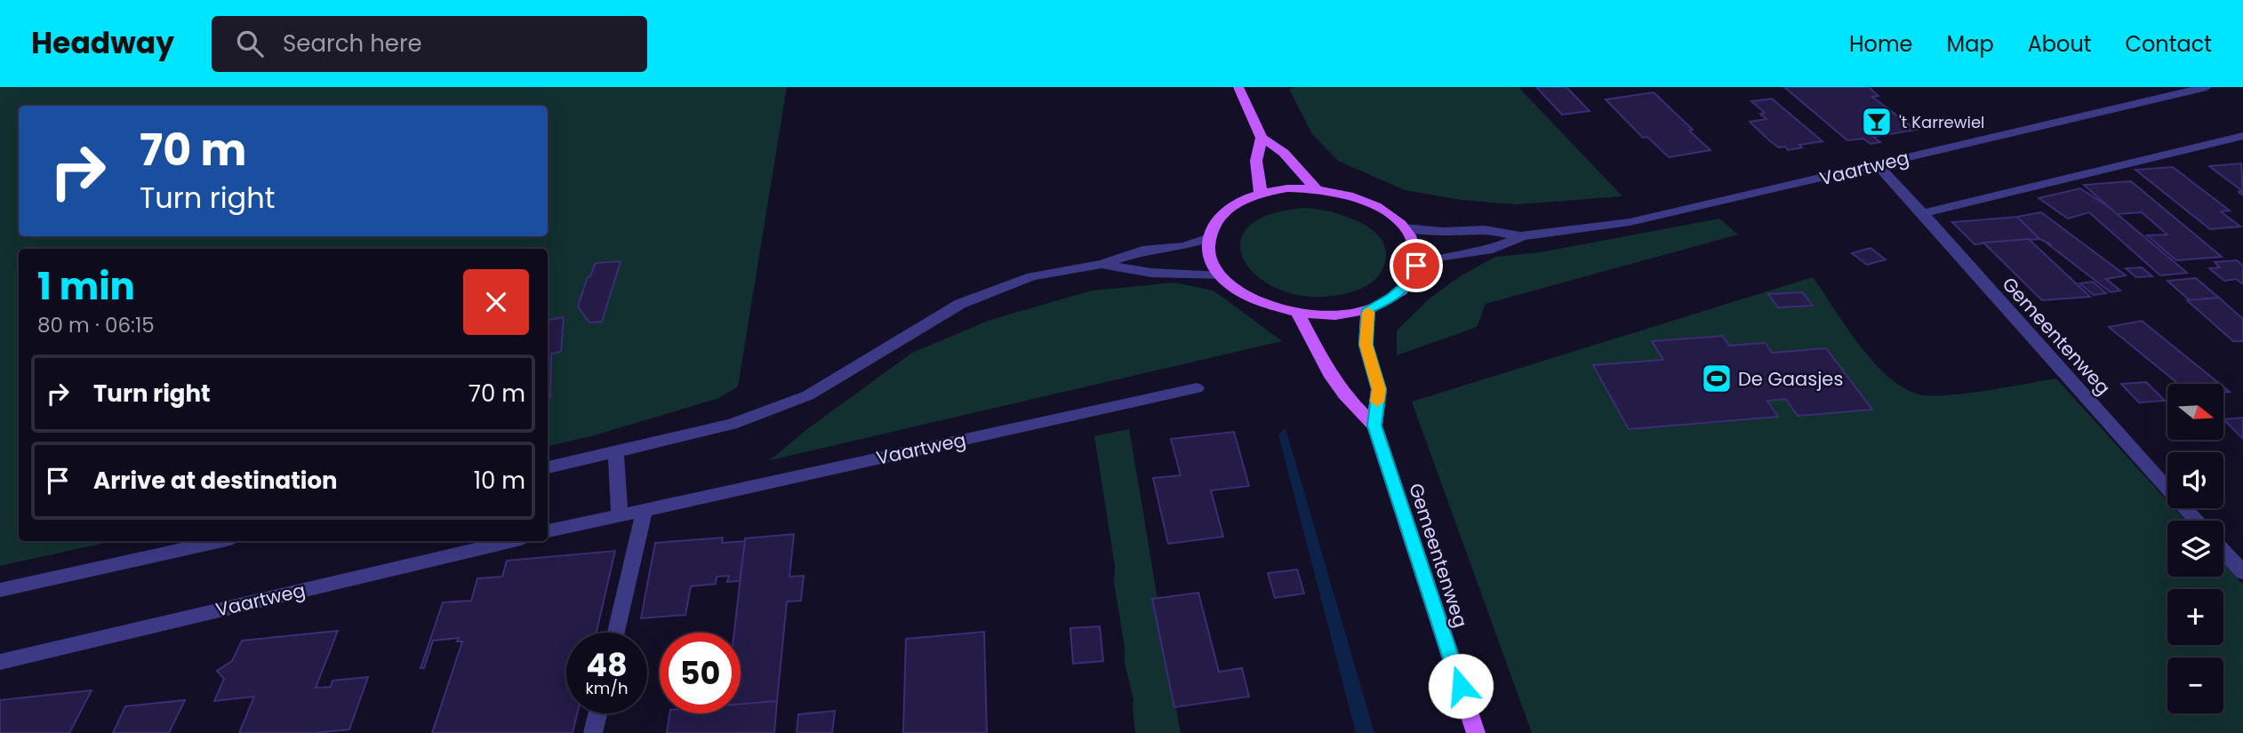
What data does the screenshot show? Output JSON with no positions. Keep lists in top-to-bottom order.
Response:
{
  "streets": {
    "main road": ["Gemeentenweg"],
    "street": ["Vaartweg"]
  },
  "crossings": [
    ["Vaartweg", "Gemeentenweg"]
  ],
  "places": {
    "bar": ["'t Karrewiel"],
    "sports": ["De Gaasjes"]
  },
  "north": "right",
  "page": {
    "header": "Headway",
    "search": "Search here",
    "nav": [
      "Home",
      "Map",
      "About",
      "Contact"
    ],
    "turn": ["70 m", "Turn right"],
    "heading": ["1 min", "80 m · 06:15"],
    "list": [
      {
        "name": "Turn right",
        "value": "70 m"
      },
      {
        "name": "Arrive at destination",
        "value": "10 m"
      }
    ],
    "map_buttons": ["+", "−"],
    "speed": "48 km/h",
    "limit": "50"
  }
}
